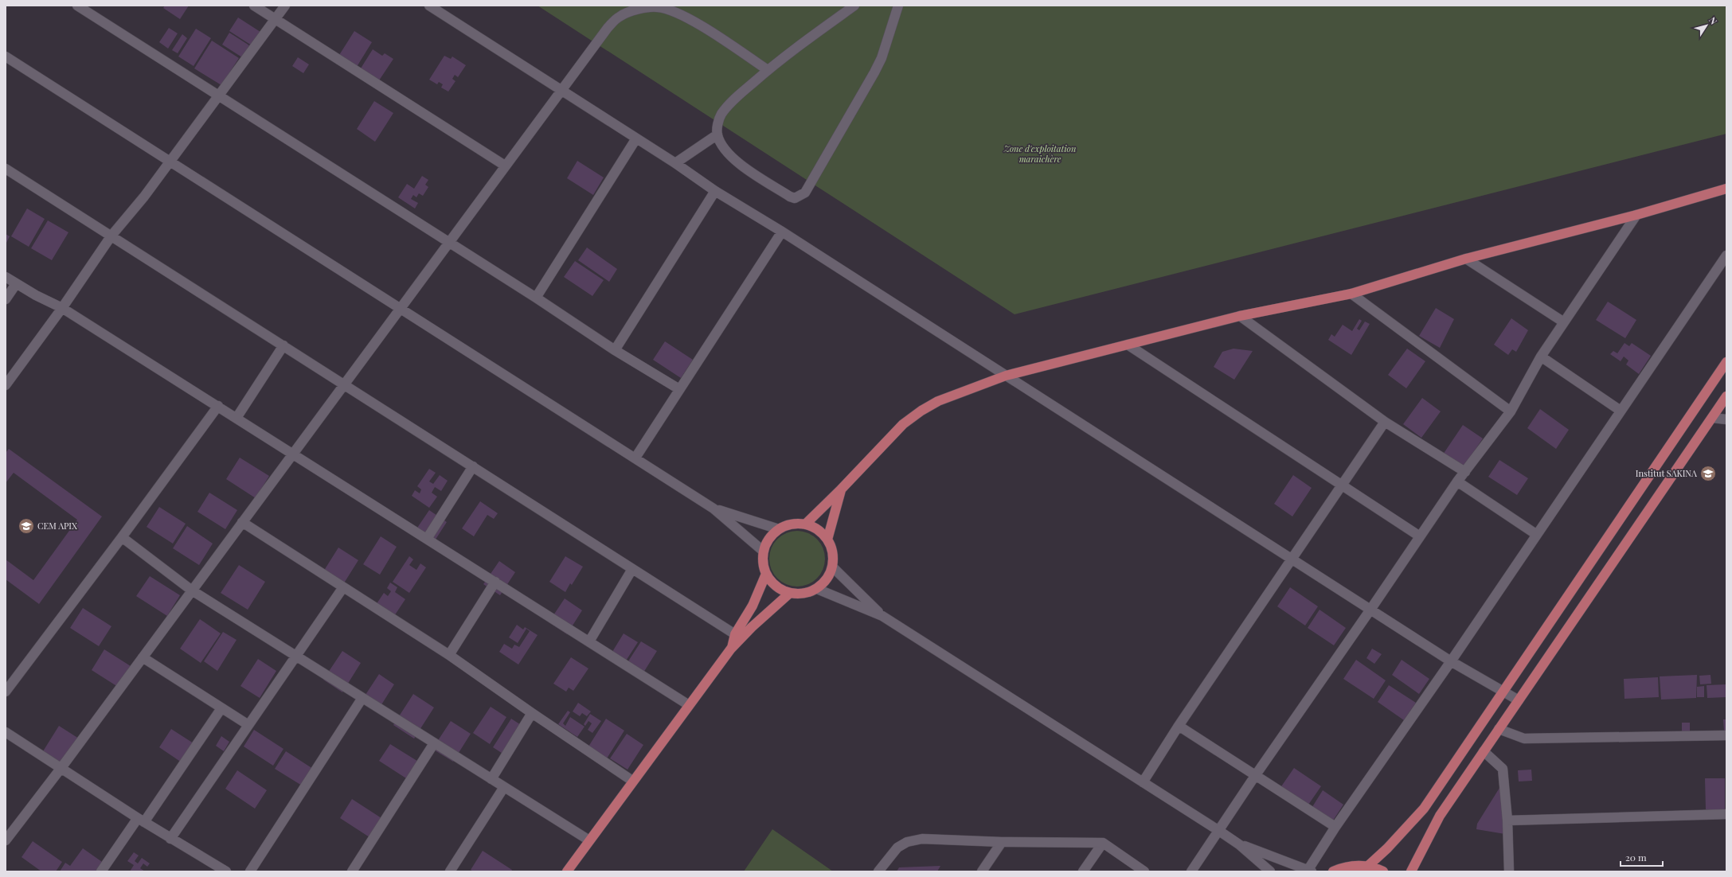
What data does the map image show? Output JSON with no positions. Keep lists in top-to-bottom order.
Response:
{
  "parks": ["Zone d'exploitation maraichère"],
  "places": {
    "school or university": ["Institut SAKINA", "CEM APIX"]
  },
  "scale_bar": "20 m",
  "north": "top right"
}
